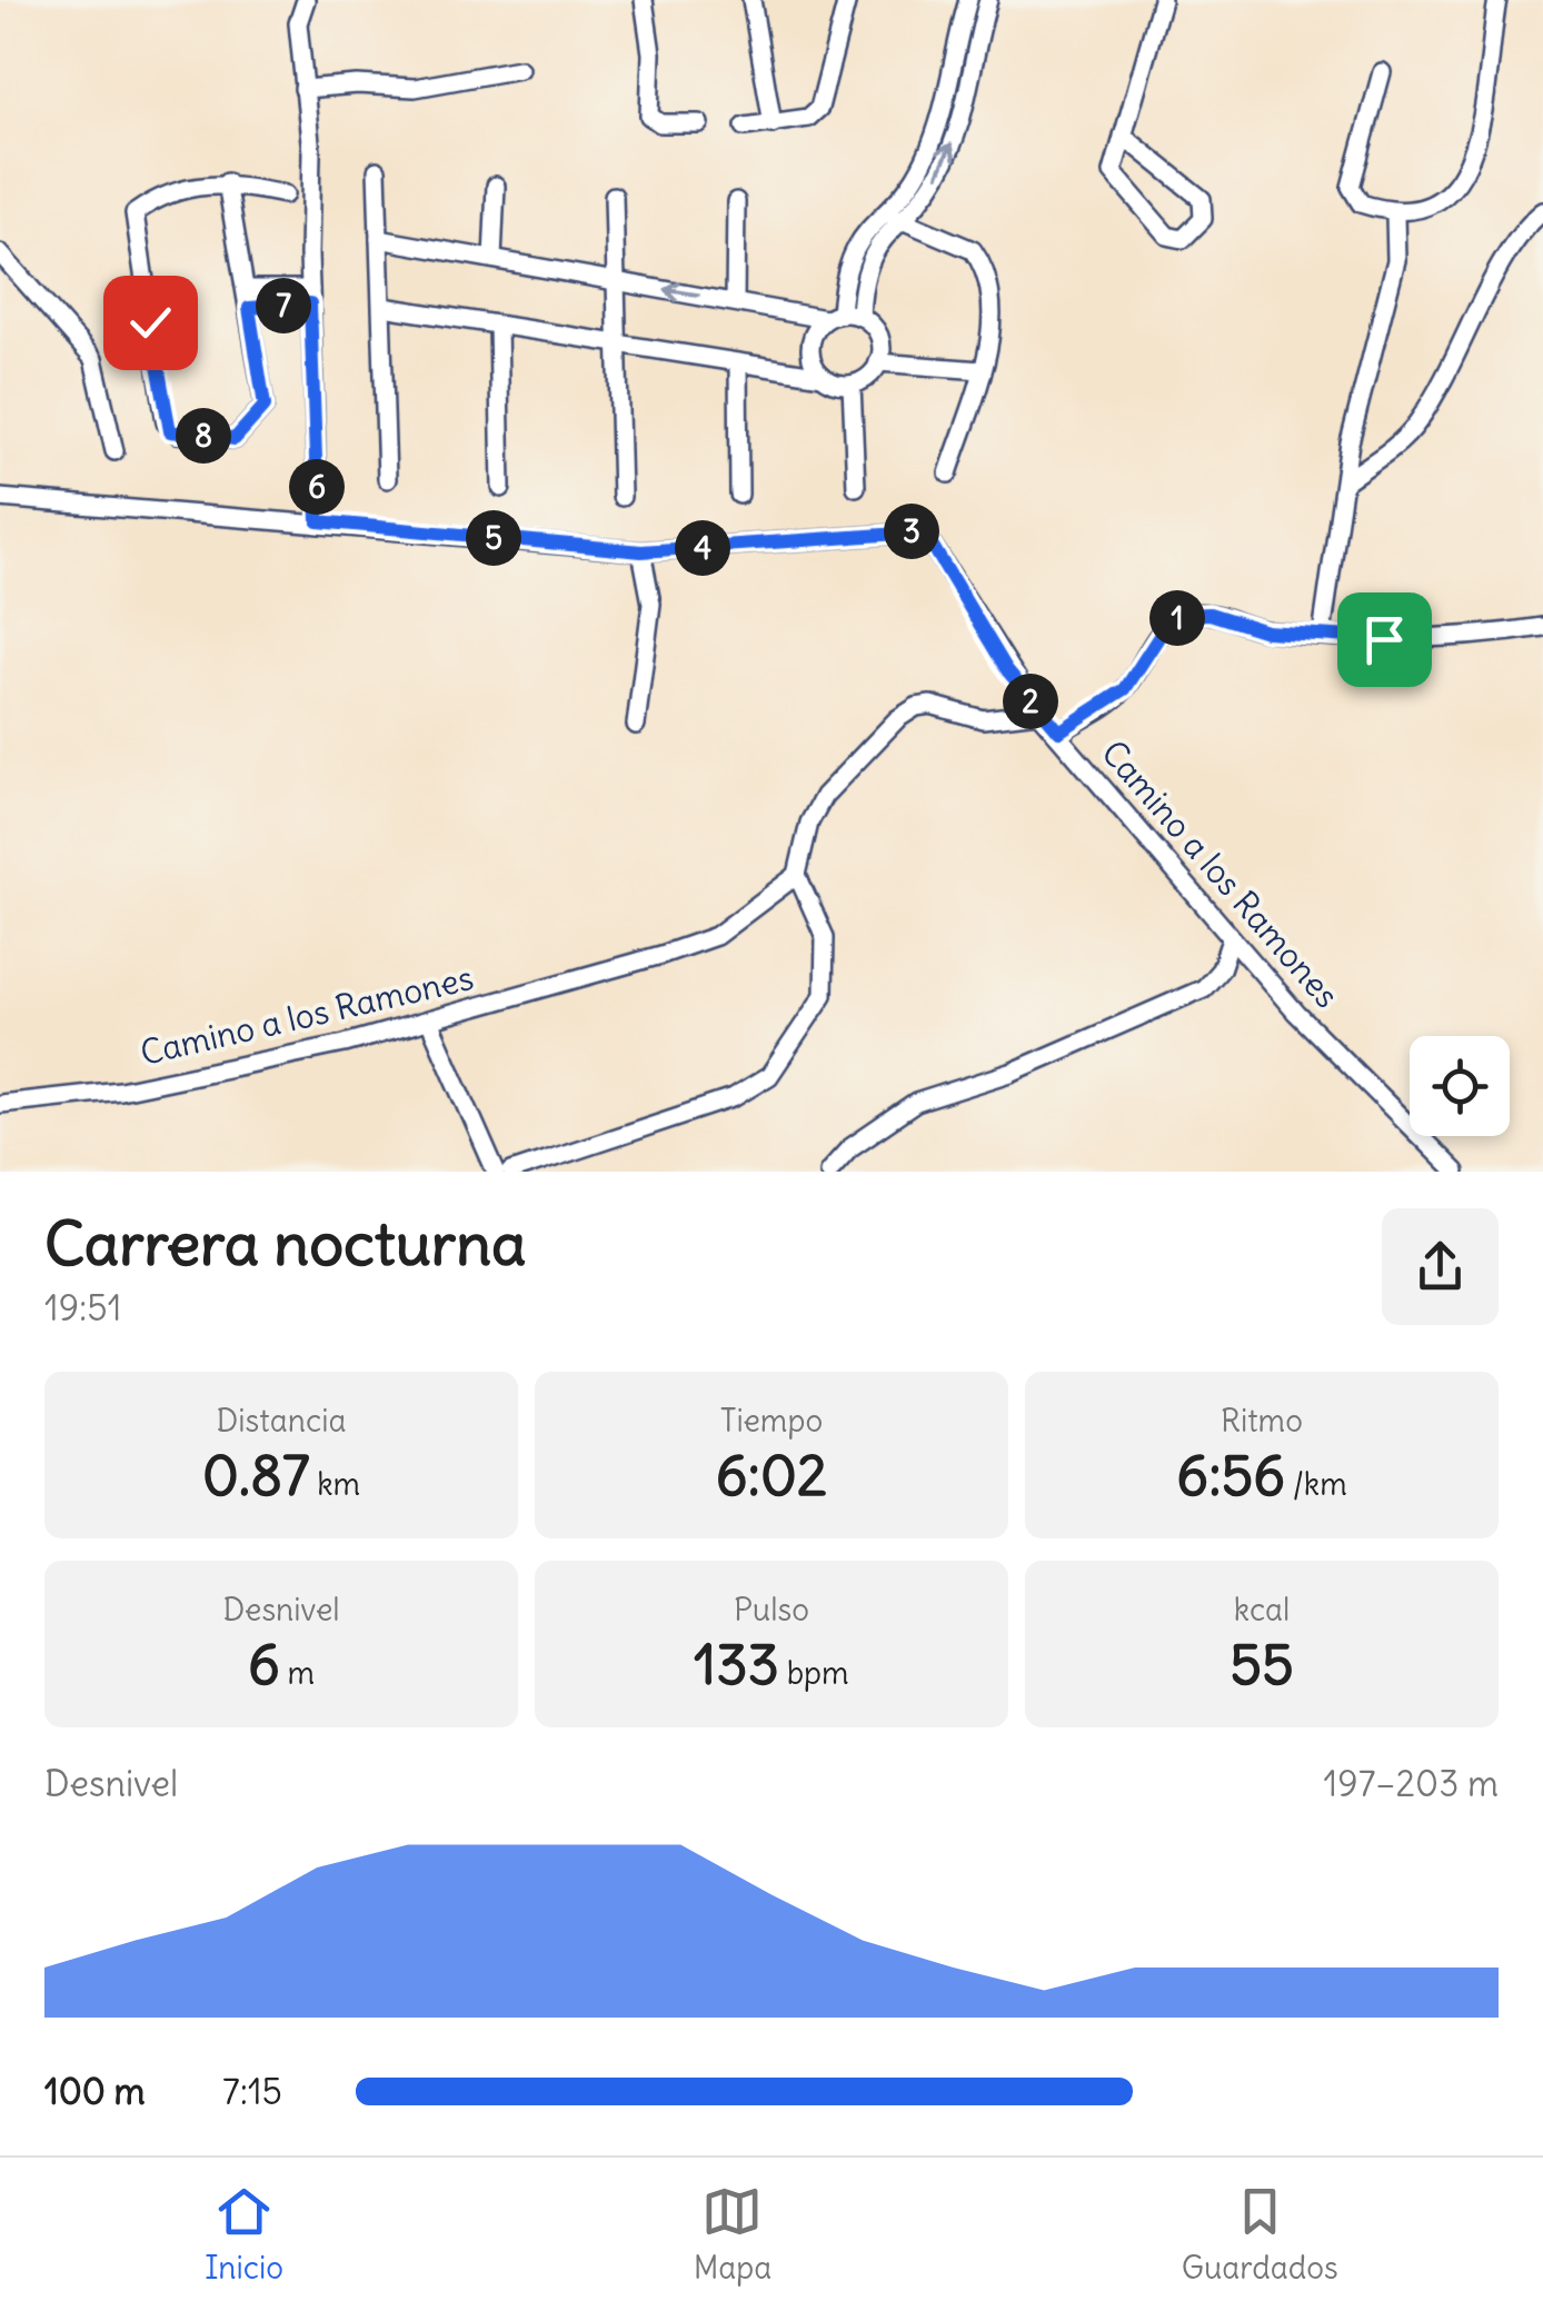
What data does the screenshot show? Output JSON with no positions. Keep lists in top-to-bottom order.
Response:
{
  "streets": {
    "street": ["Camino a los Ramones"]
  },
  "page": {
    "pins": [
      "7",
      "8",
      "6",
      "3",
      "5",
      "4",
      "1",
      "2"
    ],
    "heading": ["Carrera nocturna", "19:51"],
    "stats": [
      ["Distancia", "0.87 km"],
      ["Tiempo", "6:02"],
      ["Ritmo", "6:56 /km"],
      ["Desnivel", "6 m"],
      ["Pulso", "133 bpm"],
      ["kcal", "55"]
    ],
    "chart": ["Desnivel", "197–203 m"],
    "list": [
      {
        "name": "100 m",
        "note": "7:15"
      }
    ],
    "tabs": ["Inicio", "Mapa", "Guardados"]
  }
}
